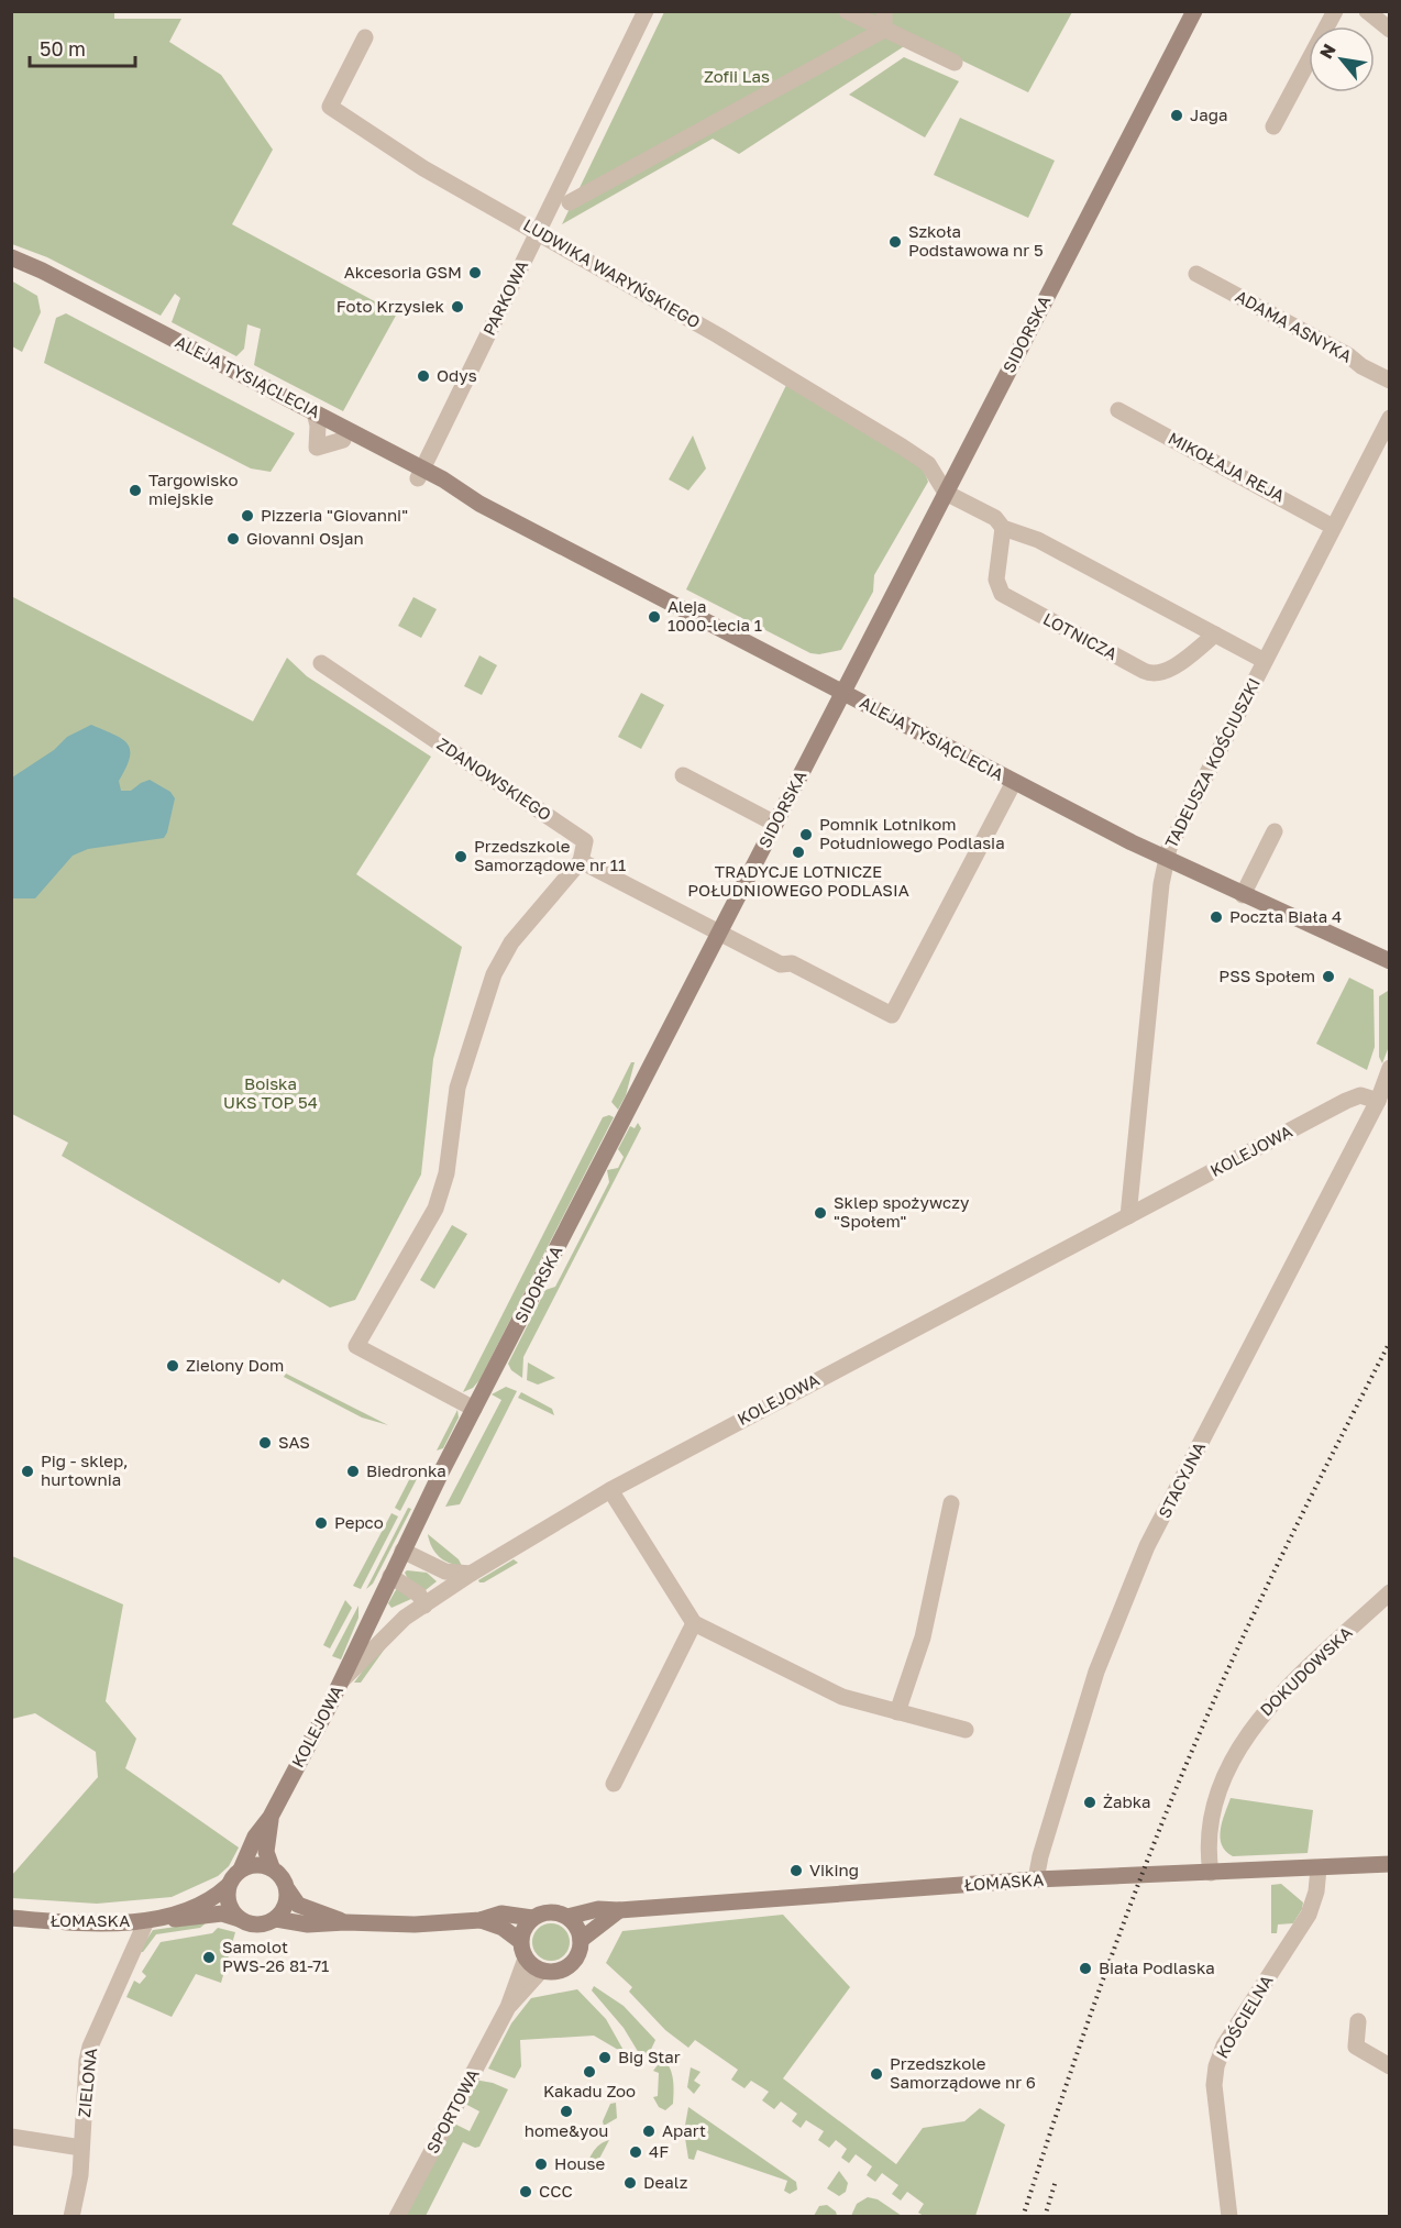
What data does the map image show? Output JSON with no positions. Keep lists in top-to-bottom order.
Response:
{
  "streets": {
    "street": [
      "LUDWIKA WARYŃSKIEGO",
      "PARKOWA",
      "ADAMA ASNYKA",
      "SIDORSKA",
      "ALEJA TYSIĄCLECIA",
      "MIKOŁAJA REJA",
      "LOTNICZA",
      "TADEUSZA KOŚCIUSZKI",
      "ZDANOWSKIEGO",
      "KOLEJOWA",
      "STACYJNA",
      "DOKUDOWSKA",
      "ŁOMASKA",
      "KOŚCIELNA",
      "ZIELONA",
      "SPORTOWA"
    ]
  },
  "crossings": [
    ["LUDWIKA WARYŃSKIEGO", "PARKOWA"],
    ["LUDWIKA WARYŃSKIEGO", "SIDORSKA"],
    ["PARKOWA", "ALEJA TYSIĄCLECIA"],
    ["SIDORSKA", "ALEJA TYSIĄCLECIA"],
    ["SIDORSKA", "KOLEJOWA"],
    ["ALEJA TYSIĄCLECIA", "TADEUSZA KOŚCIUSZKI"],
    ["MIKOŁAJA REJA", "TADEUSZA KOŚCIUSZKI"],
    ["TADEUSZA KOŚCIUSZKI", "KOLEJOWA"],
    ["KOLEJOWA", "STACYJNA"],
    ["KOLEJOWA", "ŁOMASKA"],
    ["STACYJNA", "ŁOMASKA"],
    ["DOKUDOWSKA", "ŁOMASKA"],
    ["ŁOMASKA", "KOŚCIELNA"],
    ["ŁOMASKA", "ZIELONA"],
    ["ŁOMASKA", "SPORTOWA"]
  ],
  "parks": ["Zofii Las", "Boiska UKS TOP 54"],
  "places": [
    "Jaga",
    "Szkoła Podstawowa nr 5",
    "Akcesoria GSM",
    "Foto Krzysiek",
    "Odys",
    "Targowisko miejskie",
    "Pizzeria \"Giovanni\"",
    "Giovanni Osjan",
    "Aleja 1000-lecia 1",
    "Pomnik Lotnikom Południowego Podlasia",
    "TRADYCJE LOTNICZE POŁUDNIOWEGO PODLASIA",
    "Przedszkole Samorządowe nr 11",
    "Poczta Biała 4",
    "PSS Społem",
    "Sklep spożywczy \"Społem\"",
    "Zielony Dom",
    "SAS",
    "Pig - sklep, hurtownia",
    "Biedronka",
    "Pepco",
    "Żabka",
    "Viking",
    "Samolot PWS-26 81-71",
    "Biała Podlaska",
    "Big Star",
    "Kakadu Zoo",
    "Przedszkole Samorządowe nr 6",
    "home&you",
    "Apart",
    "4F",
    "House",
    "Dealz",
    "CCC"
  ],
  "scale_bar": "50 m",
  "north": "top left"
}
